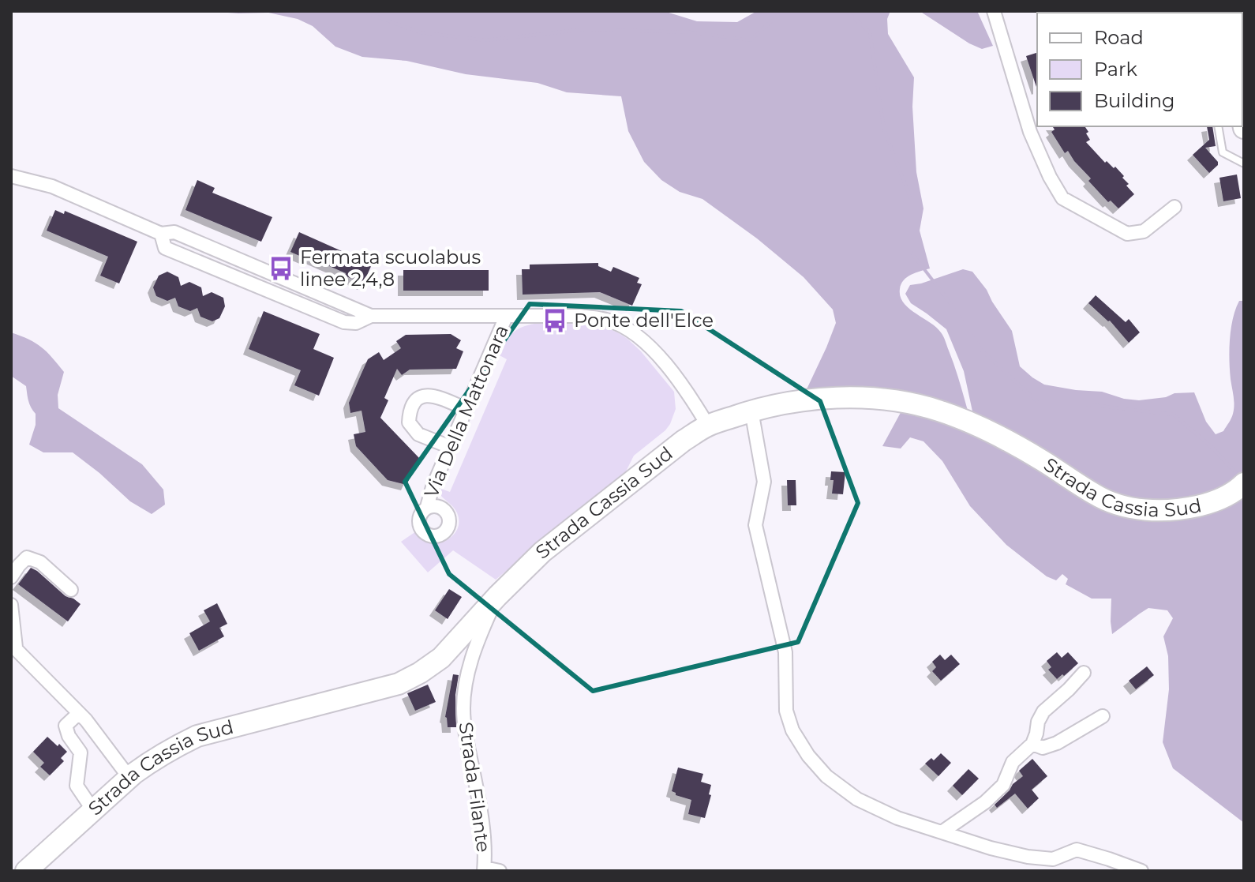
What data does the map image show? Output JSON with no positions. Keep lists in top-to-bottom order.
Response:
{
  "streets": {
    "main road": ["Strada Cassia Sud"],
    "street": ["Via Della Mattonara", "Strada Filante"]
  },
  "crossings": [
    ["Strada Cassia Sud", "Strada Filante"]
  ],
  "places": {
    "bus stop": ["Fermata scuolabus linee 2,4,8", "Ponte dell'Elce"]
  },
  "legend": ["Road", "Park", "Building"]
}
